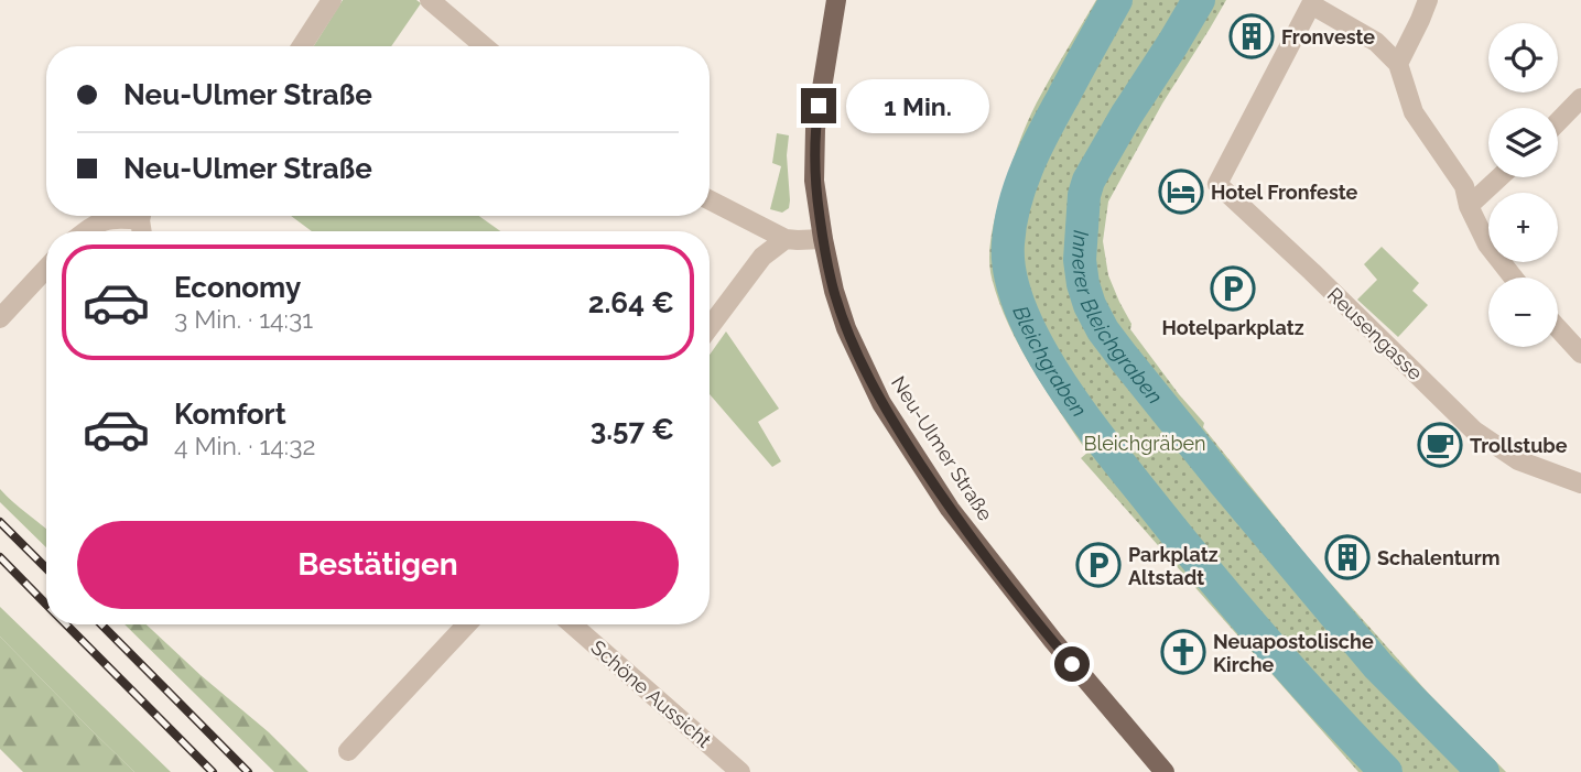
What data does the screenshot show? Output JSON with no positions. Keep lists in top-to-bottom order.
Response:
{
  "streets": {
    "main road": ["Neu-Ulmer Straße"],
    "street": ["Reusengasse", "Schöne Aussicht"]
  },
  "water": ["Innerer Bleichgraben", "Bleichgraben"],
  "parks": ["Bleichgräben"],
  "places": {
    "building": ["Fronveste", "Schalenturm"],
    "hotel": ["Hotel Fronfeste"],
    "parking": ["Hotelparkplatz", "Parkplatz Altstadt"],
    "cafe": ["Trollstube"],
    "church": ["Neuapostolische Kirche"]
  },
  "page": {
    "map_buttons": ["+", "−"],
    "banner": ["Neu-Ulmer Straße", "Neu-Ulmer Straße"],
    "bubble": "1 Min.",
    "list": [
      {
        "name": "Economy",
        "note": "3 Min. · 14:31",
        "value": "2.64 €"
      },
      {
        "name": "Komfort",
        "note": "4 Min. · 14:32",
        "value": "3.57 €"
      }
    ],
    "buttons": "Bestätigen"
  }
}
